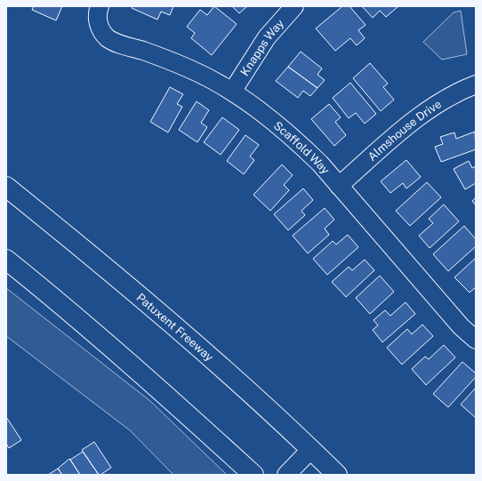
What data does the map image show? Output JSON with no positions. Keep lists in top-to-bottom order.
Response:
{
  "streets": {
    "highway": ["Patuxent Freeway"],
    "street": ["Knapps Way", "Almshouse Drive", "Scaffold Way"]
  },
  "crossings": [
    ["Knapps Way", "Scaffold Way"],
    ["Almshouse Drive", "Scaffold Way"]
  ]
}
